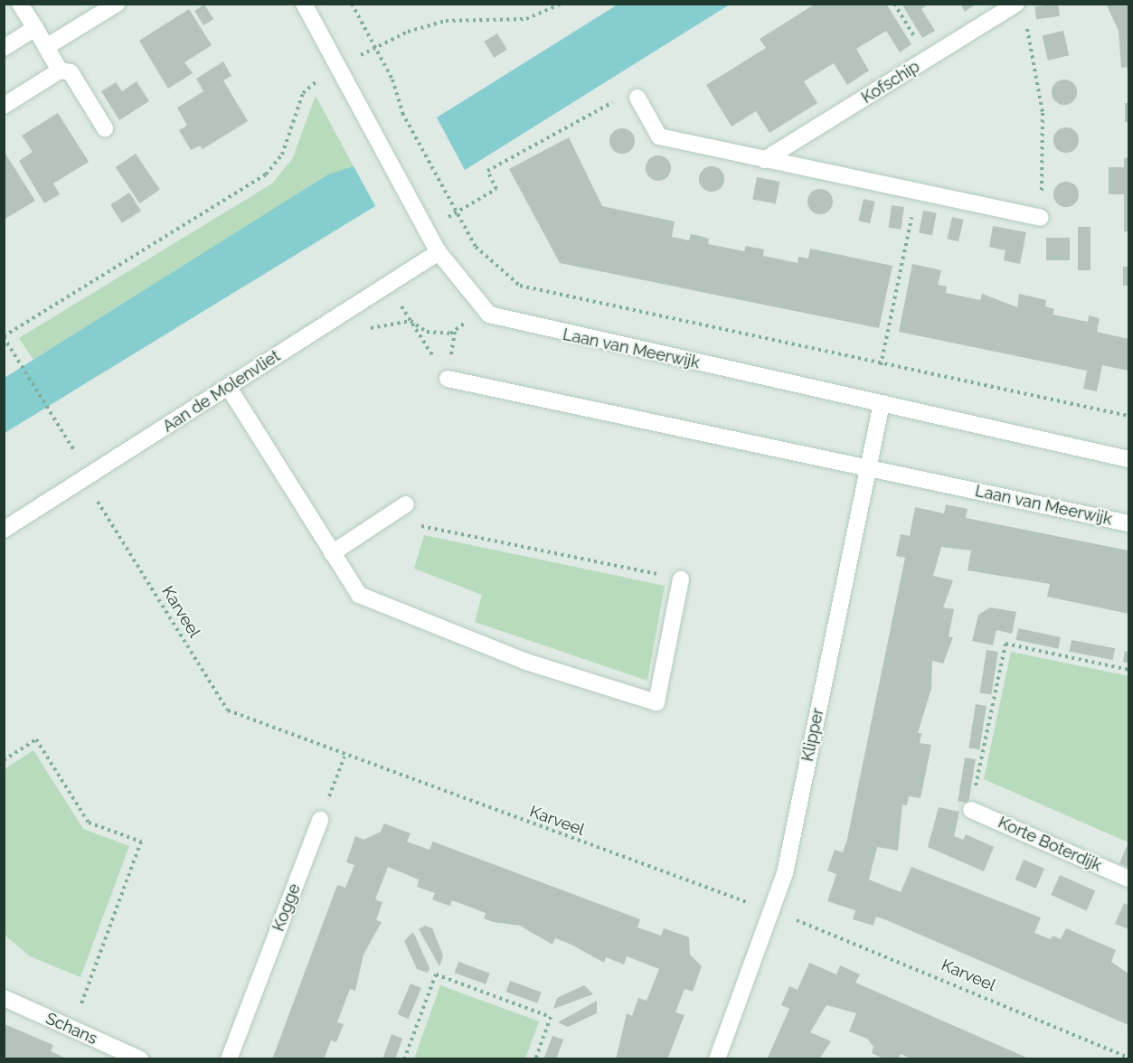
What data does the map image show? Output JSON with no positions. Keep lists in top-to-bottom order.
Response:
{
  "streets": {
    "street": [
      "Kofschip",
      "Laan van Meerwijk",
      "Aan de Molenvliet",
      "Klipper",
      "Korte Boterdijk",
      "Kogge",
      "Schans"
    ],
    "path": ["Karveel"]
  },
  "crossings": [
    ["Laan van Meerwijk", "Aan de Molenvliet"],
    ["Laan van Meerwijk", "Klipper"],
    ["Aan de Molenvliet", "Karveel"],
    ["Karveel", "Klipper"]
  ]
}
